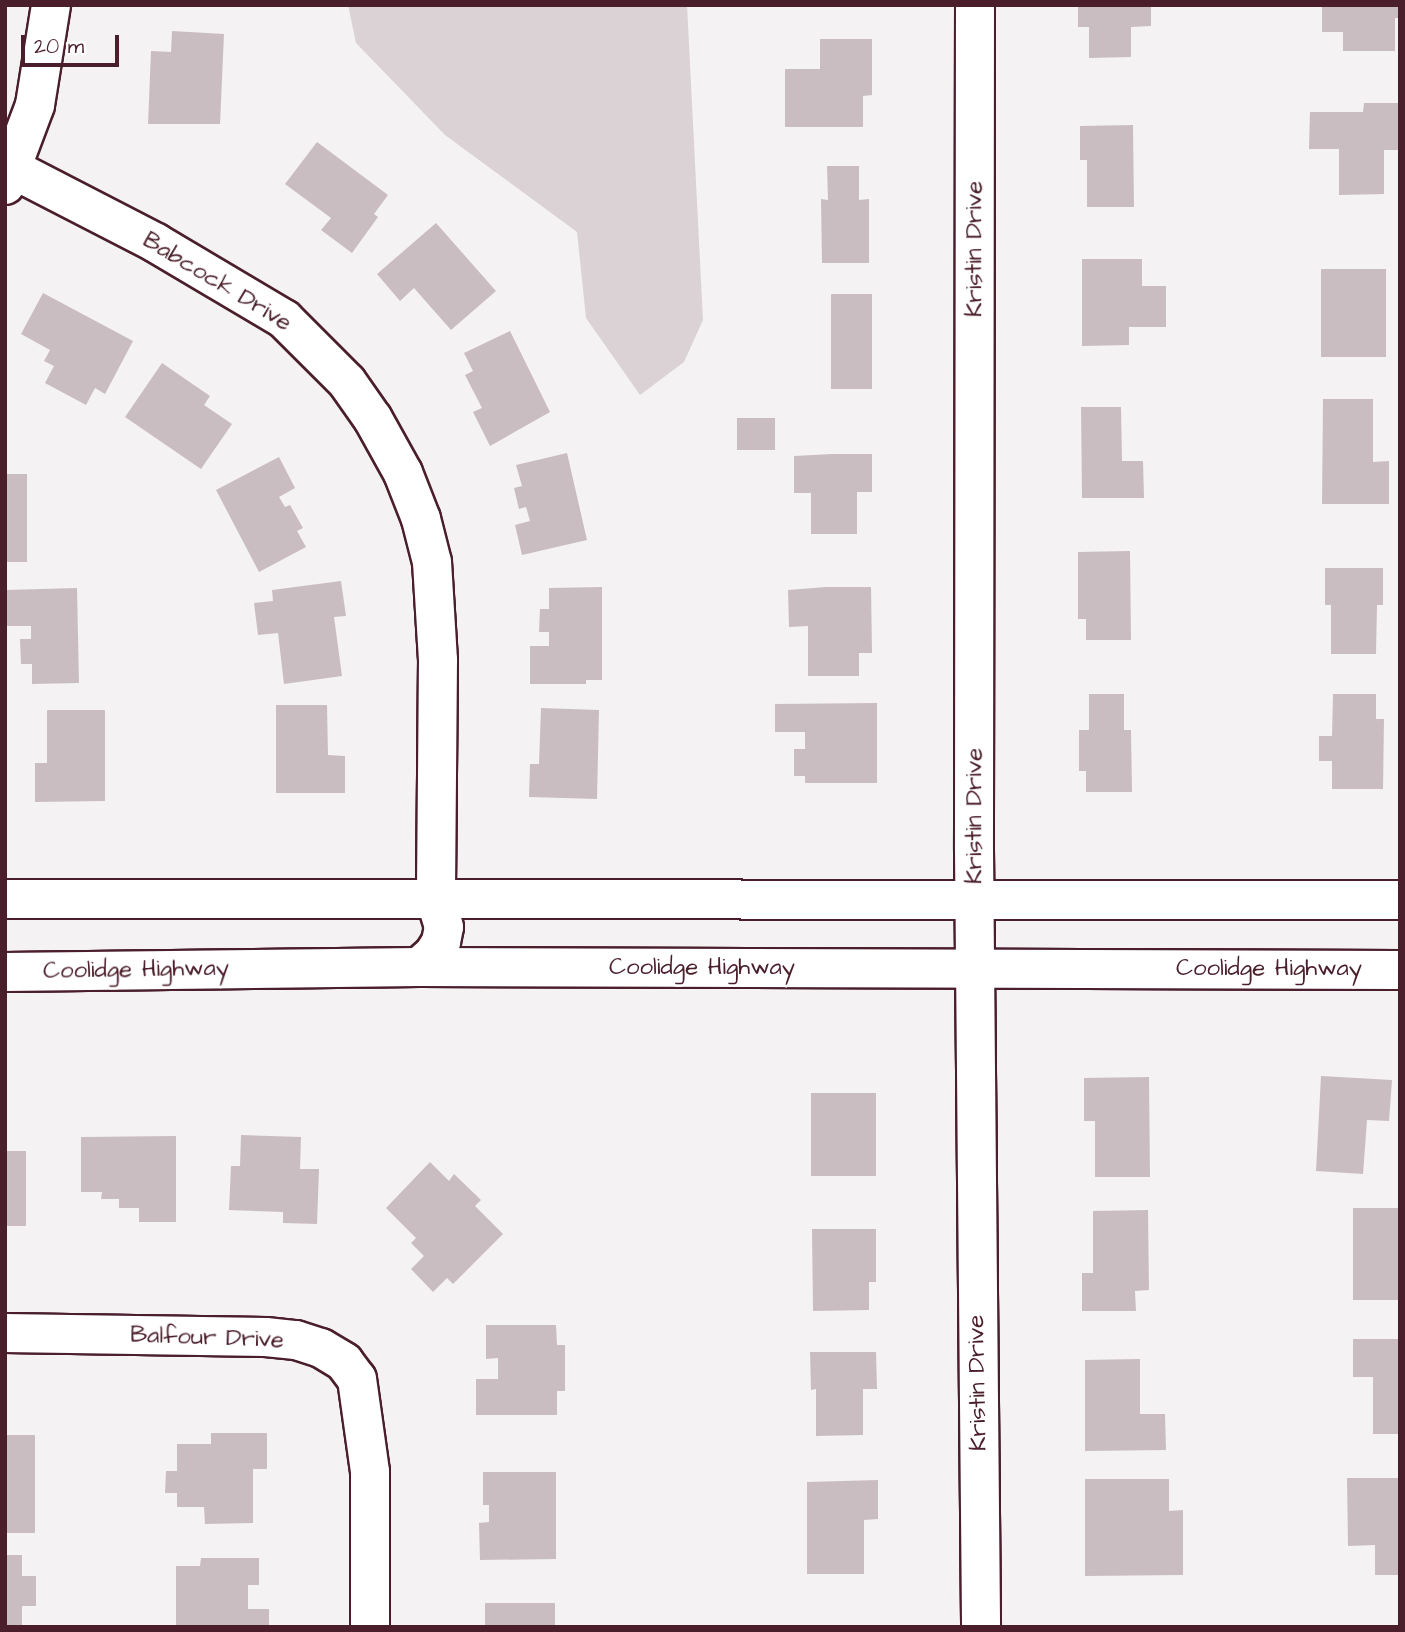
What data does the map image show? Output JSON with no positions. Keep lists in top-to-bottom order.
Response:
{
  "streets": {
    "street": [
      "Kristin Drive",
      "Babcock Drive",
      "Coolidge Highway",
      "Balfour Drive"
    ]
  },
  "crossings": [
    ["Kristin Drive", "Coolidge Highway"],
    ["Babcock Drive", "Coolidge Highway"]
  ],
  "scale_bar": "20 m"
}
